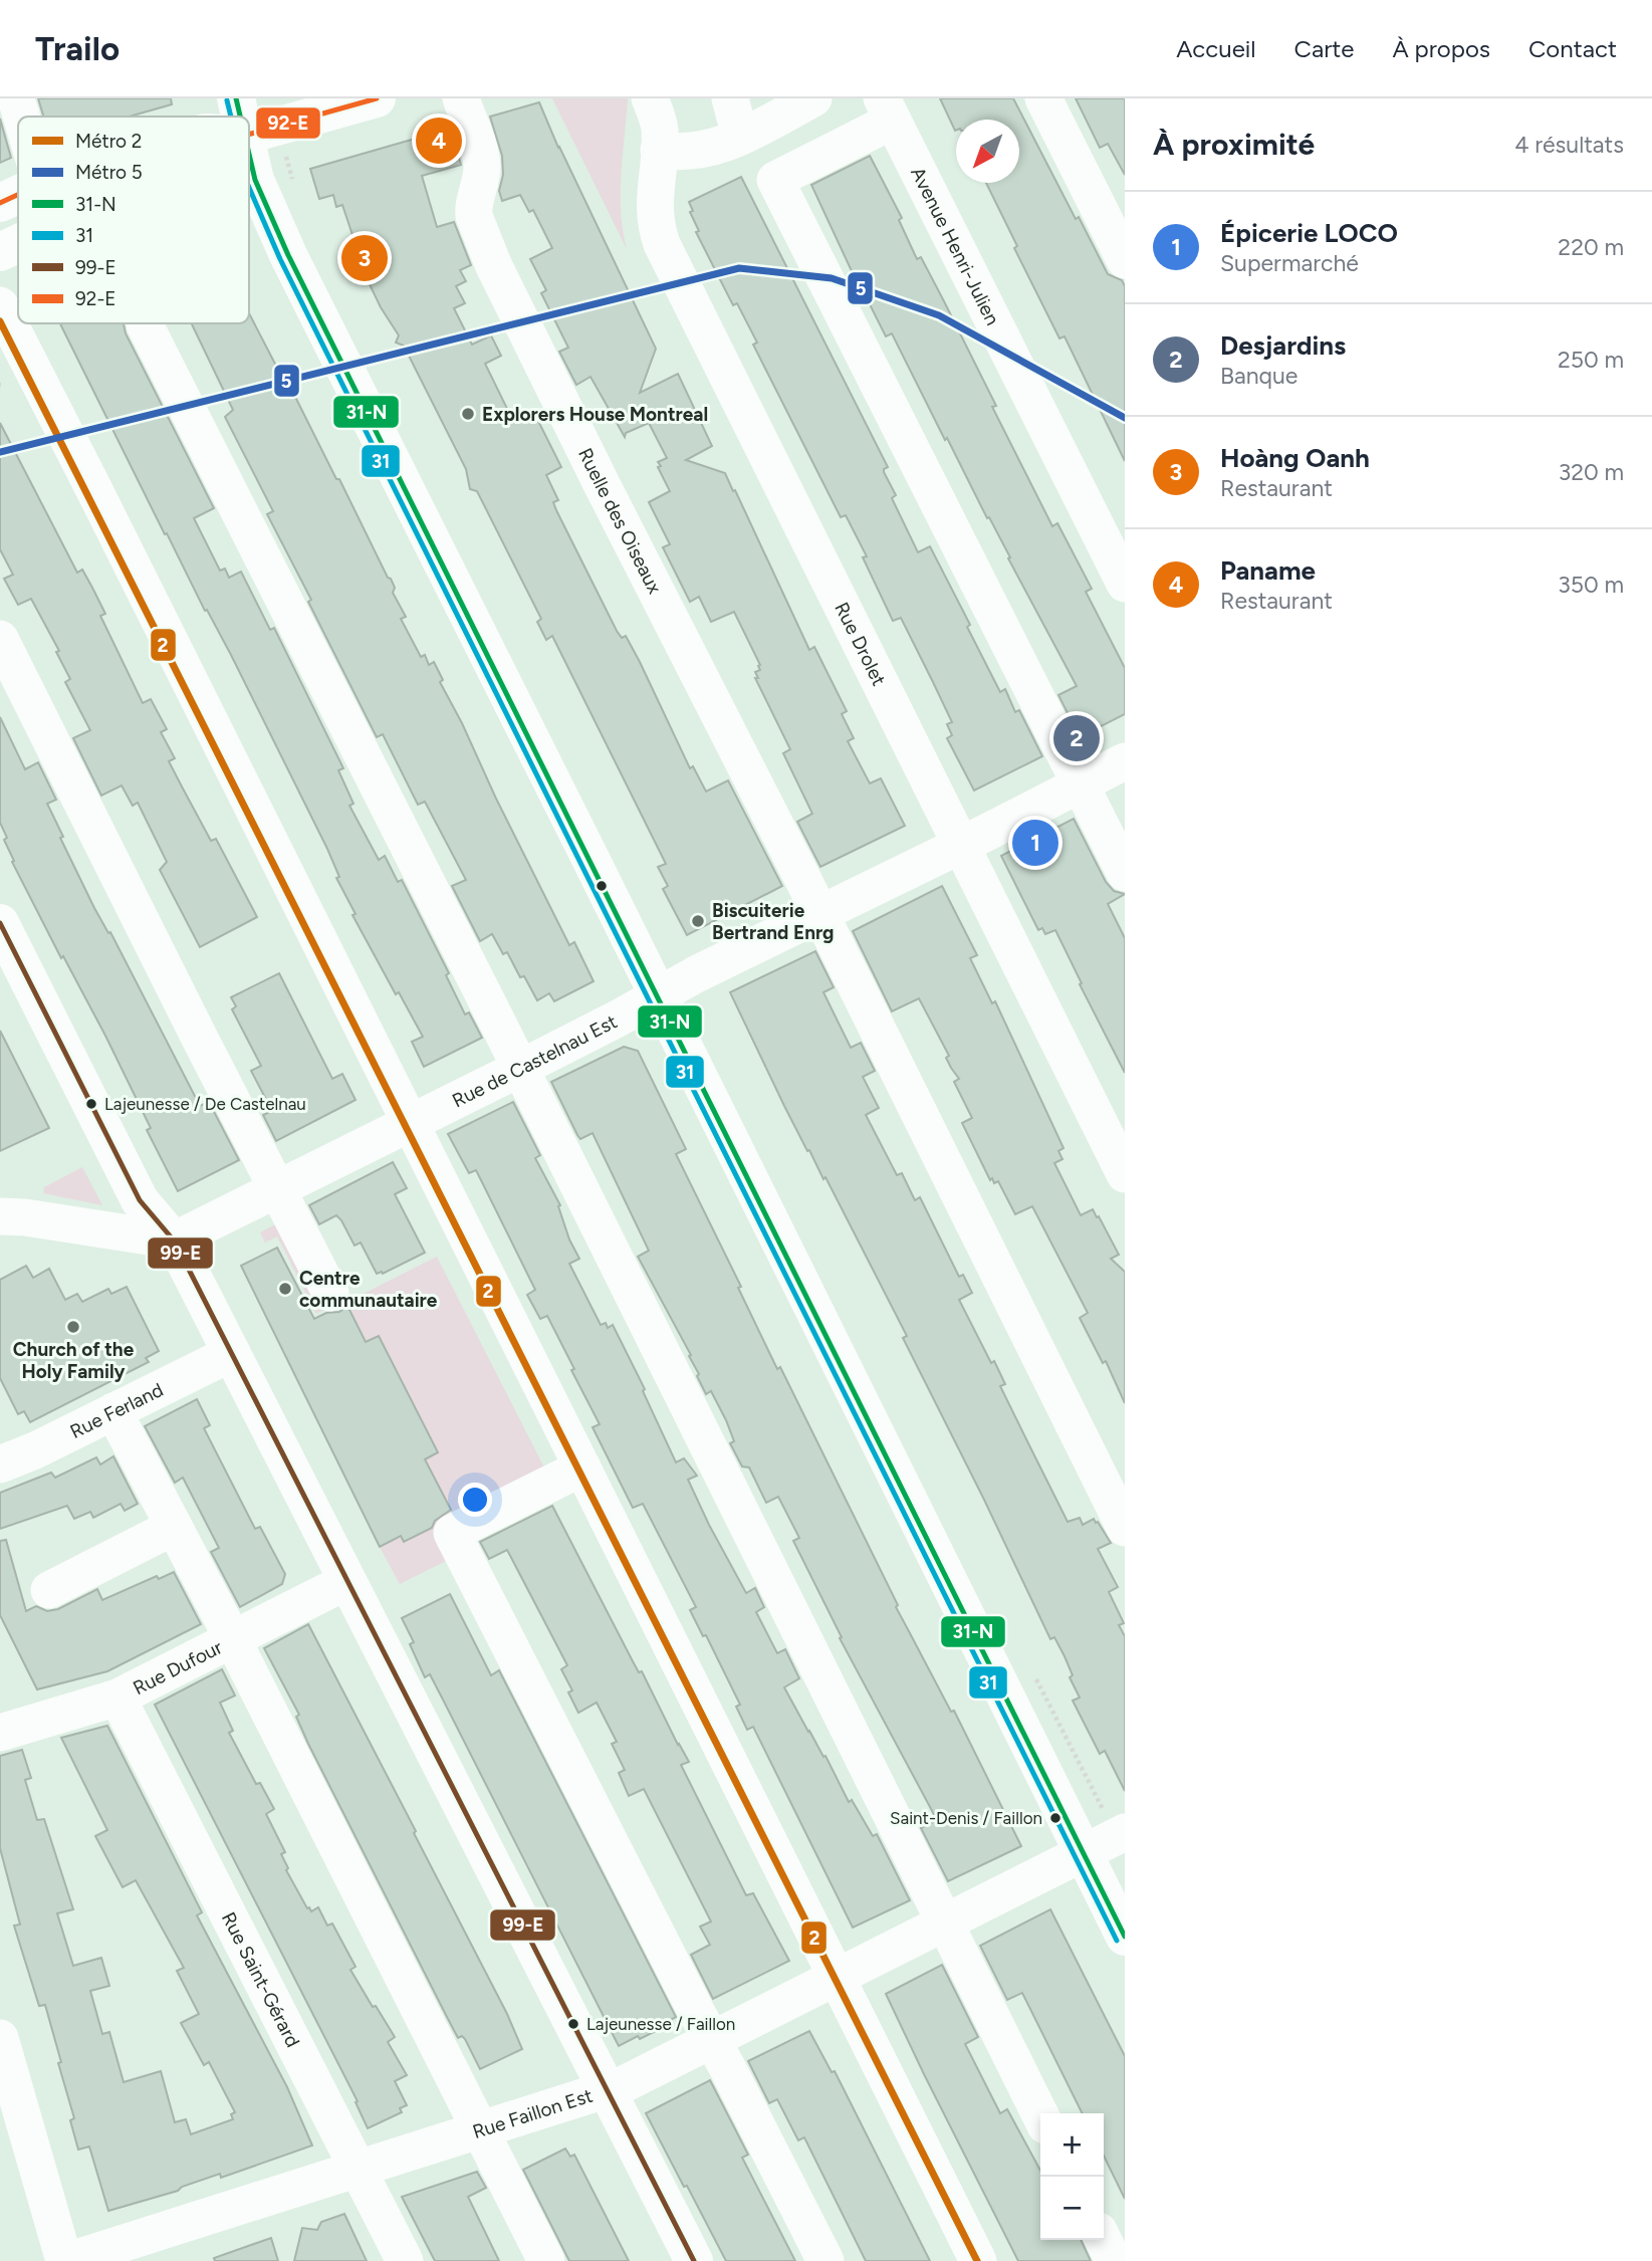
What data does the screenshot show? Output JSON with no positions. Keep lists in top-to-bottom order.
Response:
{
  "streets": {
    "street": [
      "Avenue Henri-Julien",
      "Ruelle des Oiseaux",
      "Rue Drolet",
      "Rue de Castelnau Est",
      "Rue Ferland",
      "Rue Dufour",
      "Rue Saint-Gérard",
      "Rue Faillon Est"
    ]
  },
  "crossings": [
    ["Ruelle des Oiseaux", "Rue de Castelnau Est"],
    ["Rue Drolet", "Rue de Castelnau Est"],
    ["Rue Dufour", "Rue Saint-Gérard"],
    ["Rue Saint-Gérard", "Rue Faillon Est"]
  ],
  "places": [
    "Explorers House Montreal",
    "Biscuiterie Bertrand Enrg",
    "Lajeunesse / De Castelnau",
    "Centre communautaire",
    "Church of the Holy Family",
    "Saint-Denis / Faillon",
    "Lajeunesse / Faillon"
  ],
  "lines": [
    "transit line 31-N",
    "transit line 92-E",
    "transit line 31",
    "metro line 5",
    "metro line 2",
    "transit line 99-E"
  ],
  "legend": [
    "Métro 2",
    "Métro 5",
    "31-N",
    "31",
    "99-E",
    "92-E"
  ],
  "north": "bottom left",
  "page": {
    "header": "Trailo",
    "nav": [
      "Accueil",
      "Carte",
      "À propos",
      "Contact"
    ],
    "heading": ["À proximité", "4 résultats"],
    "pins": [
      "4",
      "3",
      "2",
      "1"
    ],
    "list": [
      {
        "mark": "1",
        "name": "Épicerie LOCO",
        "note": "Supermarché",
        "value": "220 m"
      },
      {
        "mark": "2",
        "name": "Desjardins",
        "note": "Banque",
        "value": "250 m"
      },
      {
        "mark": "3",
        "name": "Hoàng Oanh",
        "note": "Restaurant",
        "value": "320 m"
      },
      {
        "mark": "4",
        "name": "Paname",
        "note": "Restaurant",
        "value": "350 m"
      }
    ],
    "map_buttons": ["+", "−"]
  }
}
